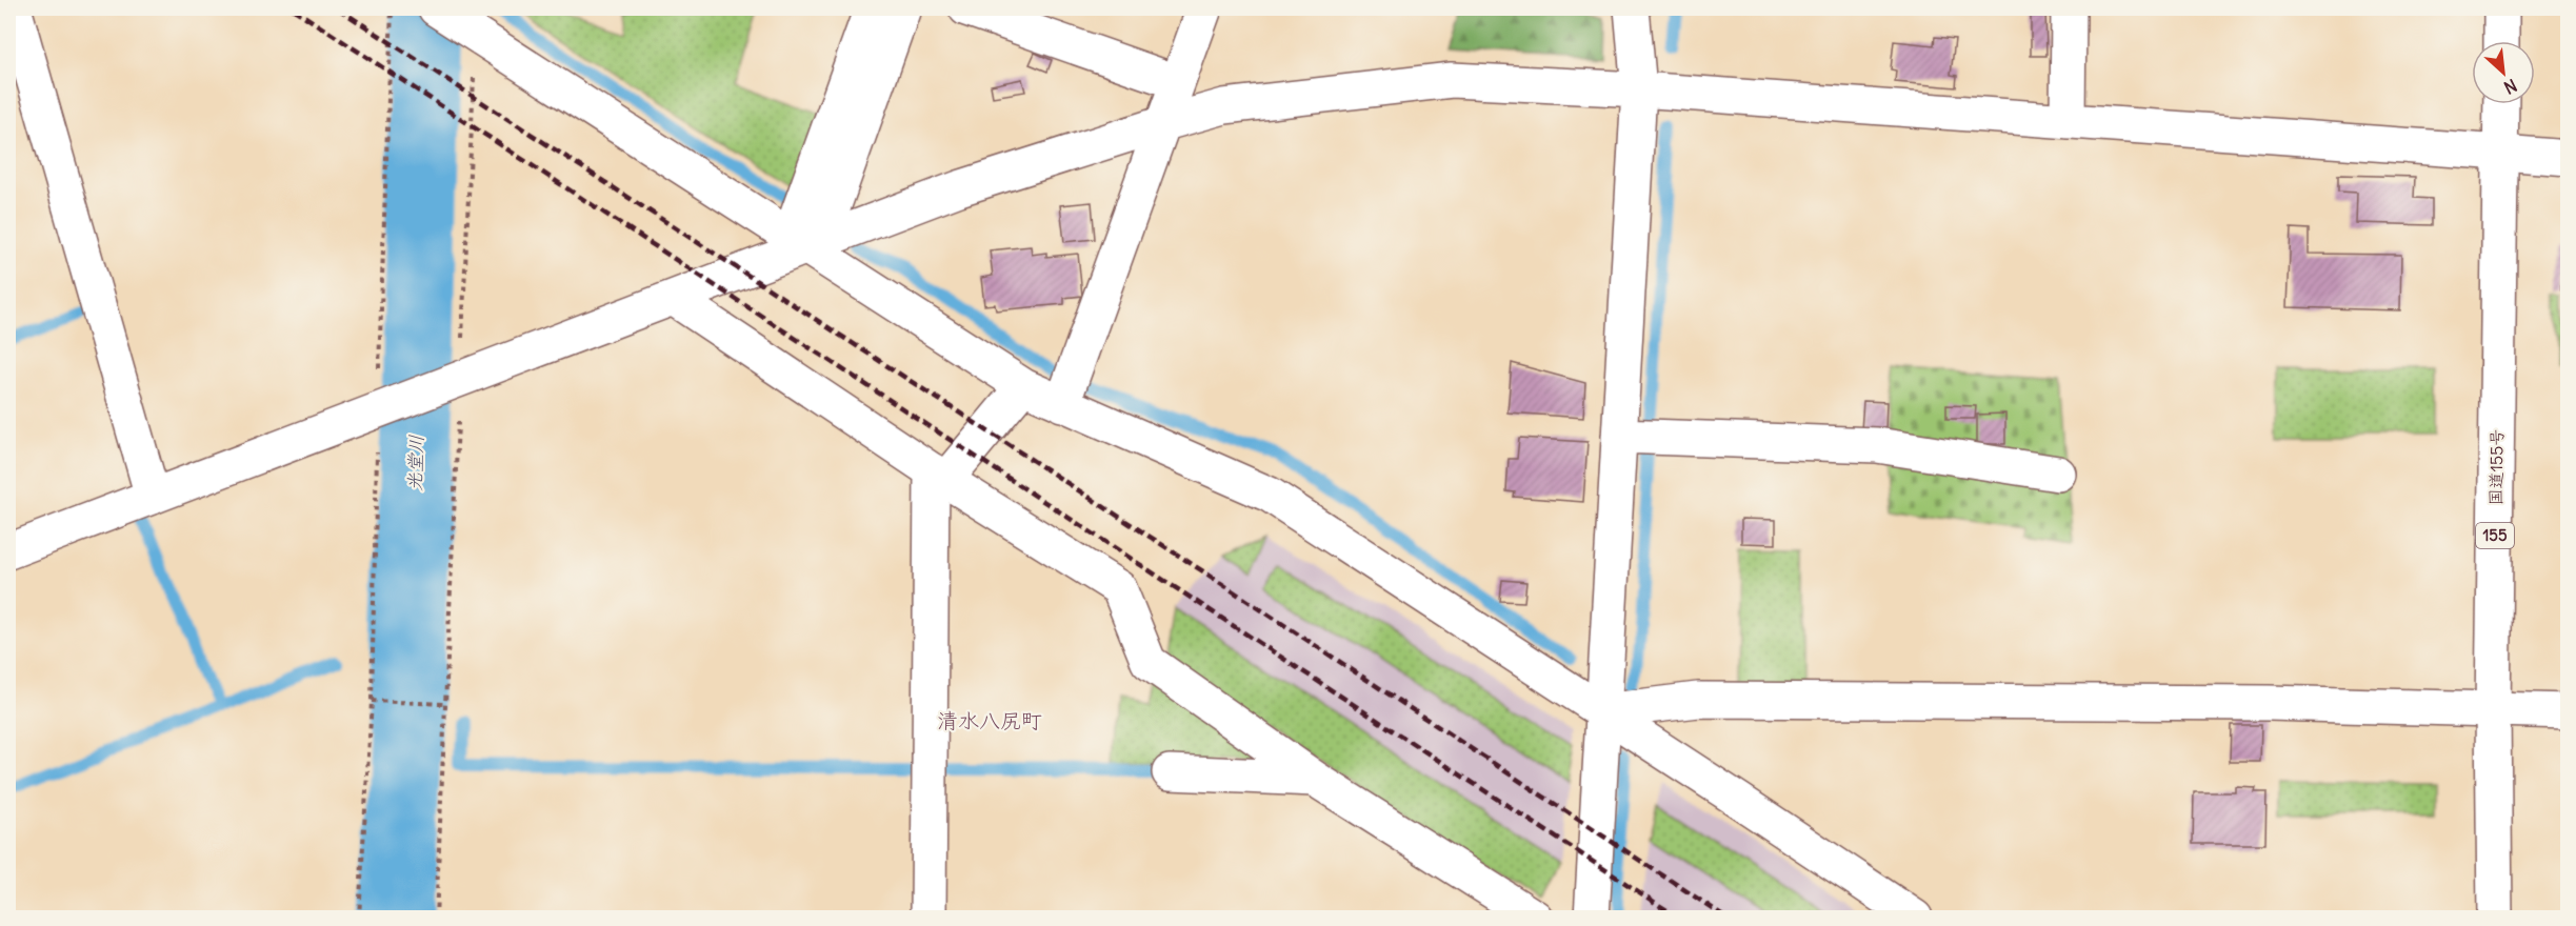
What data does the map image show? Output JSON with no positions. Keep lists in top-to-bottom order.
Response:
{
  "streets": {
    "main road": ["国道155号", "155"]
  },
  "districts": ["清水八尻町"],
  "water": ["光堂川"],
  "north": "bottom right"
}
